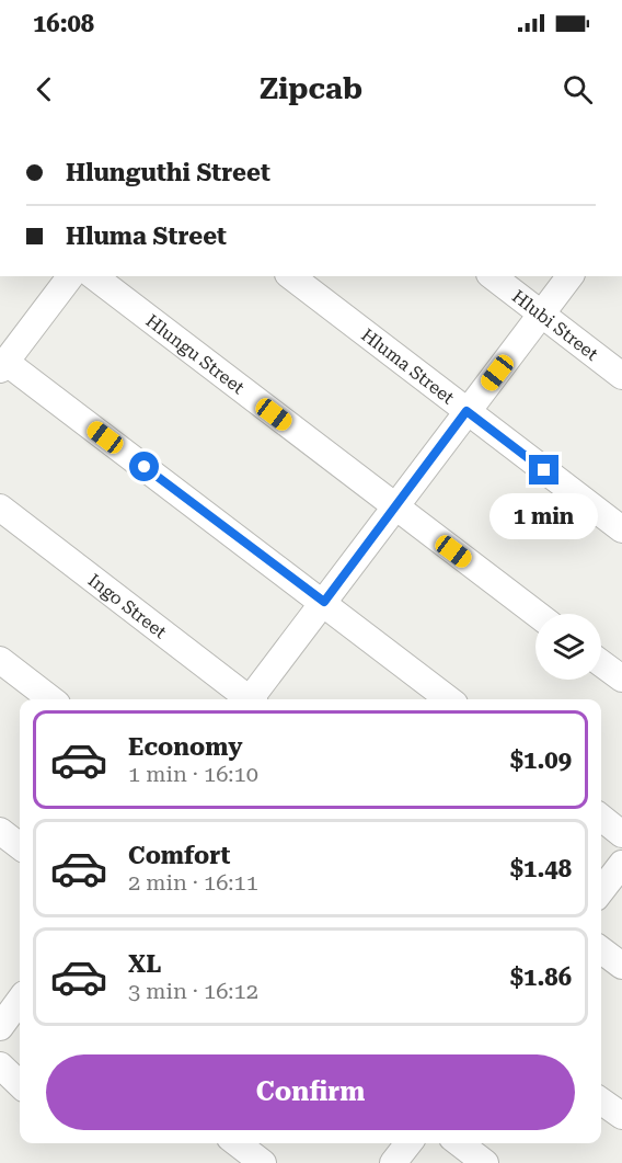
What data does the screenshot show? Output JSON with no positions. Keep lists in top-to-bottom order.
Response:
{
  "streets": {
    "street": [
      "Hlubi Street",
      "Hlungu Street",
      "Hluma Street",
      "Ingo Street"
    ]
  },
  "page": {
    "status": "16:08",
    "header": "Zipcab",
    "banner": ["Hlunguthi Street", "Hluma Street"],
    "bubble": "1 min",
    "list": [
      {
        "name": "Economy",
        "note": "1 min · 16:10",
        "value": "$1.09"
      },
      {
        "name": "Comfort",
        "note": "2 min · 16:11",
        "value": "$1.48"
      },
      {
        "name": "XL",
        "note": "3 min · 16:12",
        "value": "$1.86"
      }
    ],
    "buttons": "Confirm"
  }
}
